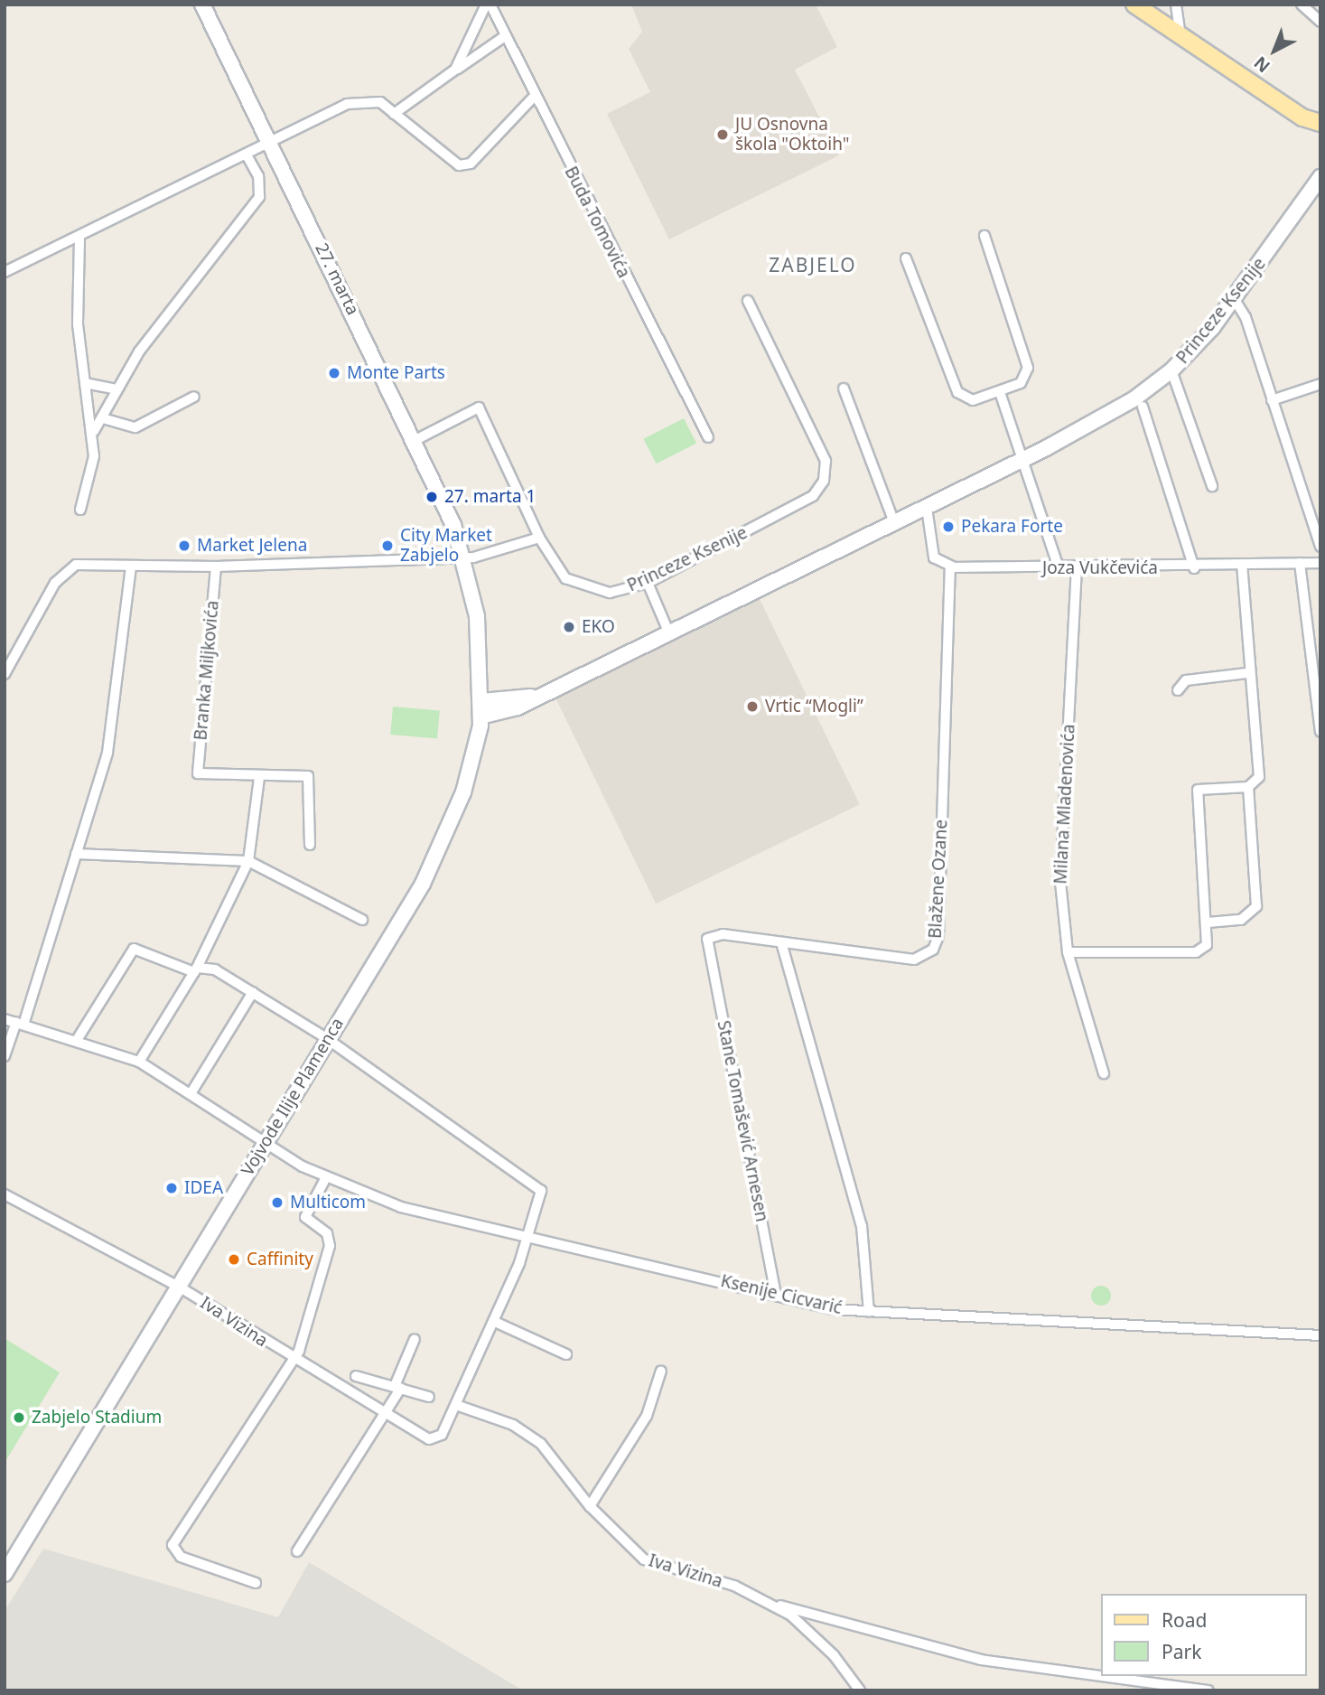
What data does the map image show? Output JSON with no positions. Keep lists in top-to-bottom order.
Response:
{
  "streets": {
    "street": [
      "Buda Tomovića",
      "27. marta",
      "Princeze Ksenije",
      "Joza Vukčevića",
      "Branka Miljkovića",
      "Milana Mladenovića",
      "Blažene Ozane",
      "Vojvode Ilije Plamenca",
      "Stane Tomašević Arnesen",
      "Ksenije Cicvarić",
      "Iva Vizina"
    ]
  },
  "crossings": [
    ["27. marta", "Princeze Ksenije"],
    ["27. marta", "Vojvode Ilije Plamenca"],
    ["Princeze Ksenije", "Vojvode Ilije Plamenca"],
    ["Joza Vukčevića", "Milana Mladenovića"],
    ["Joza Vukčevića", "Blažene Ozane"],
    ["Blažene Ozane", "Stane Tomašević Arnesen"],
    ["Vojvode Ilije Plamenca", "Ksenije Cicvarić"],
    ["Vojvode Ilije Plamenca", "Iva Vizina"],
    ["Stane Tomašević Arnesen", "Ksenije Cicvarić"],
    ["Ksenije Cicvarić", "Iva Vizina"]
  ],
  "districts": ["ZABJELO"],
  "places": [
    "JU Osnovna škola \"Oktoih\"",
    "Monte Parts",
    "27. marta 1",
    "Pekara Forte",
    "Market Jelena",
    "City Market Zabjelo",
    "EKO",
    "Vrtic “Mogli”",
    "IDEA",
    "Multicom",
    "Caffinity",
    "Zabjelo Stadium"
  ],
  "legend": ["Road", "Park"],
  "north": "bottom left"
}
